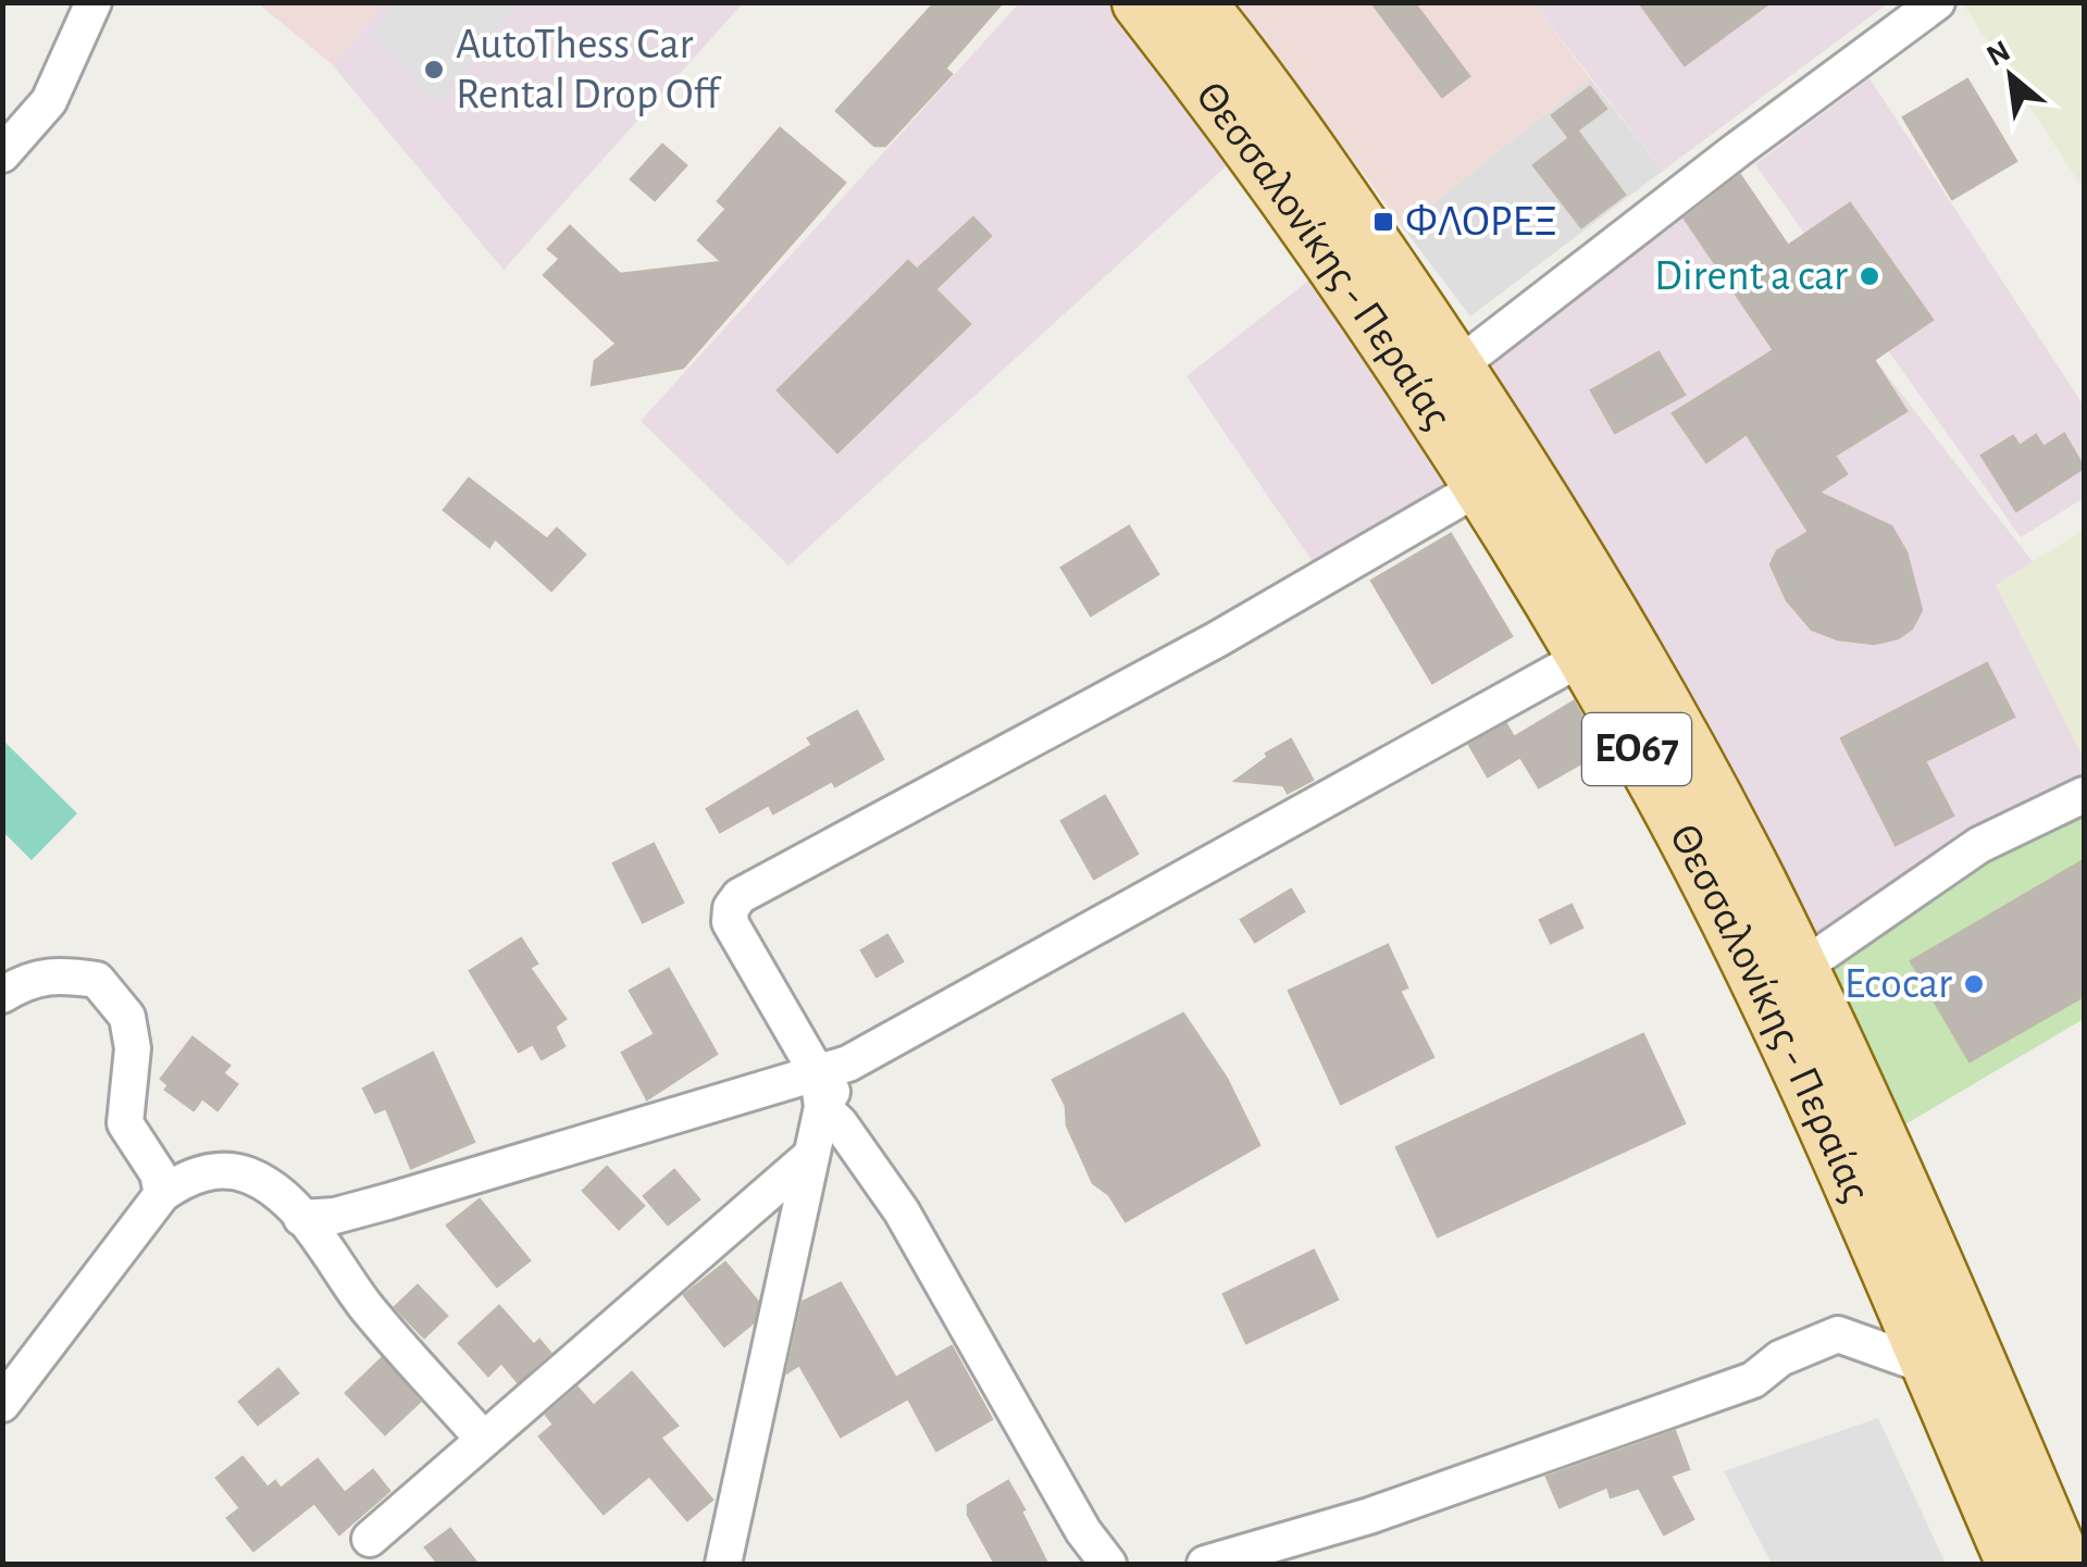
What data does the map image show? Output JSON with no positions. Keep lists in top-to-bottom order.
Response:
{
  "streets": {
    "main road": ["Θεσσαλονίκης - Περαίας", "ΕΟ67"]
  },
  "places": {
    "other": ["AutoThess Car Rental Drop Off", "Dirent a car", "Ecocar"],
    "transit": ["ΦΛΟΡΕΞ"]
  },
  "north": "top left"
}
